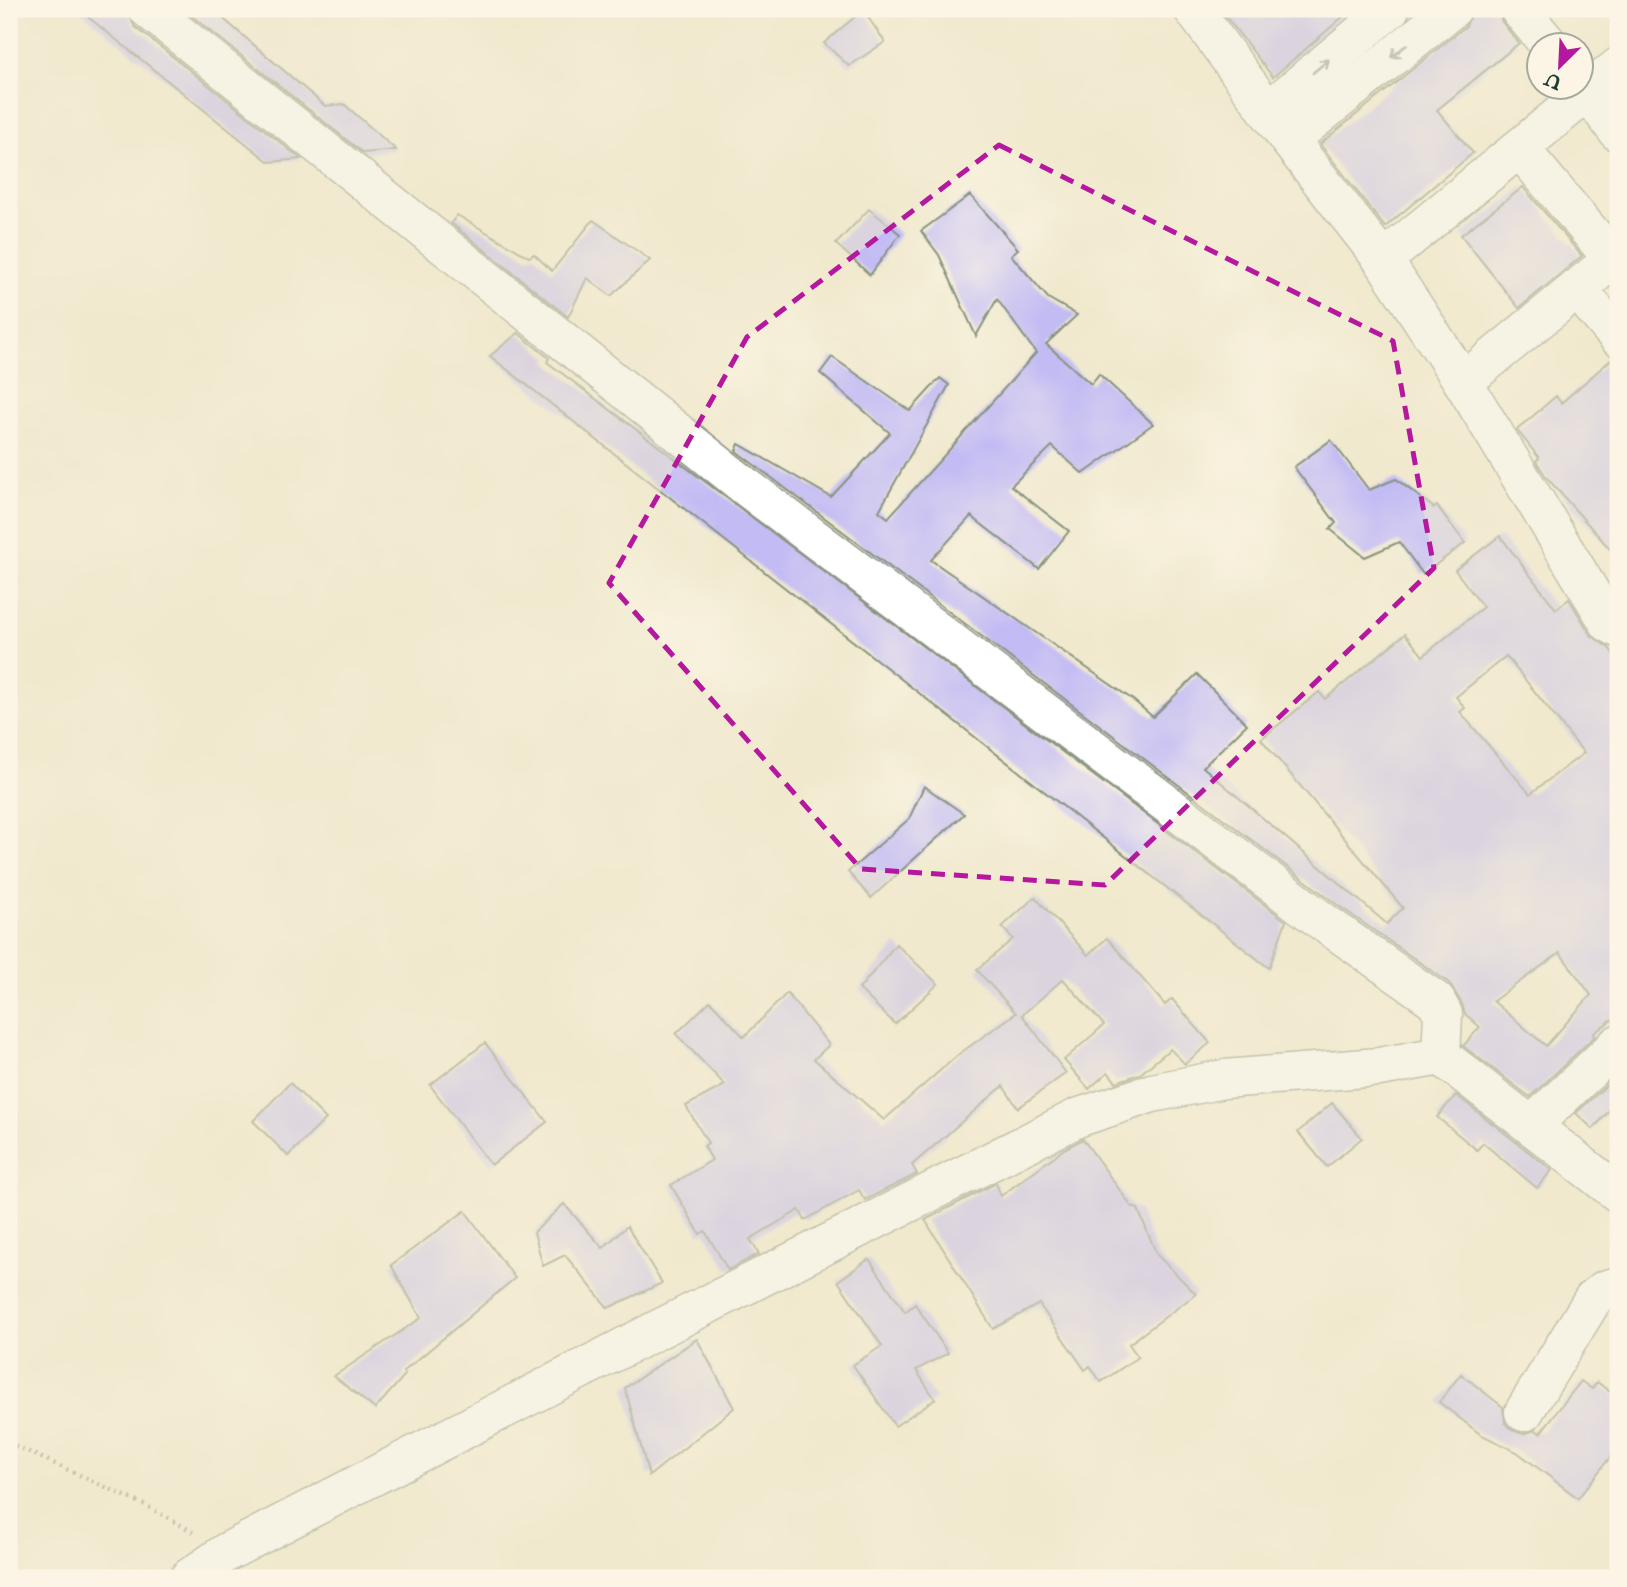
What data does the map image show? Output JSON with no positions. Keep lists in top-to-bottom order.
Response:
{
  "north": "bottom left"
}
